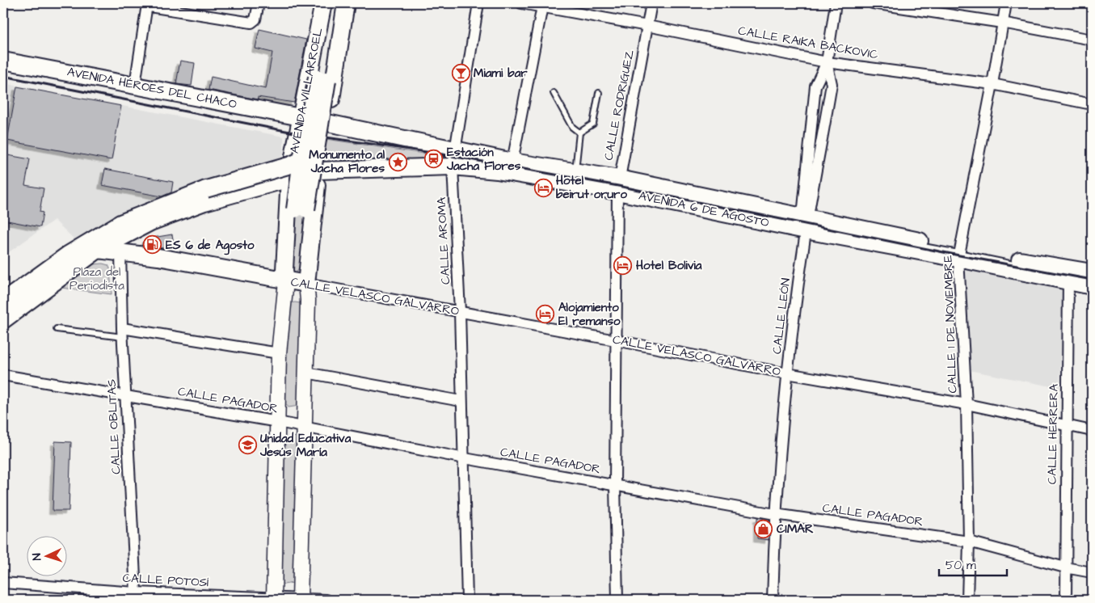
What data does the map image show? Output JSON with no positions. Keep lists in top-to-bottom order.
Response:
{
  "streets": {
    "main road": [
      "AVENIDA HÉROES DEL CHACO",
      "AVENIDA VILLARROEL",
      "AVENIDA 6 DE AGOSTO",
      "CALLE VELASCO GALVARRO"
    ],
    "street": [
      "CALLE RAIKA BACKOVIC",
      "CALLE RODRIGUEZ",
      "CALLE AROMA",
      "CALLE LEÓN",
      "CALLE 1 DE NOVIEMBRE",
      "CALLE PAGADOR",
      "CALLE OBLITAS",
      "CALLE HERRERA",
      "CALLE POTOSÍ"
    ]
  },
  "crossings": [
    ["CALLE RAIKA BACKOVIC", "CALLE RODRIGUEZ"],
    ["CALLE RAIKA BACKOVIC", "CALLE LEÓN"],
    ["CALLE RAIKA BACKOVIC", "CALLE 1 DE NOVIEMBRE"],
    ["AVENIDA HÉROES DEL CHACO", "AVENIDA VILLARROEL"],
    ["AVENIDA HÉROES DEL CHACO", "AVENIDA 6 DE AGOSTO"],
    ["AVENIDA VILLARROEL", "AVENIDA 6 DE AGOSTO"],
    ["CALLE RODRIGUEZ", "AVENIDA 6 DE AGOSTO"],
    ["CALLE RODRIGUEZ", "CALLE VELASCO GALVARRO"],
    ["CALLE RODRIGUEZ", "CALLE PAGADOR"],
    ["AVENIDA 6 DE AGOSTO", "CALLE AROMA"],
    ["AVENIDA 6 DE AGOSTO", "CALLE LEÓN"],
    ["AVENIDA 6 DE AGOSTO", "CALLE 1 DE NOVIEMBRE"],
    ["AVENIDA 6 DE AGOSTO", "CALLE HERRERA"],
    ["CALLE AROMA", "CALLE VELASCO GALVARRO"],
    ["CALLE AROMA", "CALLE PAGADOR"],
    ["CALLE VELASCO GALVARRO", "CALLE LEÓN"],
    ["CALLE VELASCO GALVARRO", "CALLE 1 DE NOVIEMBRE"],
    ["CALLE VELASCO GALVARRO", "CALLE OBLITAS"],
    ["CALLE VELASCO GALVARRO", "CALLE HERRERA"],
    ["CALLE LEÓN", "CALLE PAGADOR"],
    ["CALLE 1 DE NOVIEMBRE", "CALLE PAGADOR"],
    ["CALLE PAGADOR", "CALLE OBLITAS"],
    ["CALLE PAGADOR", "CALLE HERRERA"],
    ["CALLE OBLITAS", "CALLE POTOSÍ"]
  ],
  "parks": ["Plaza del Periodista"],
  "places": {
    "bar": ["Miami bar"],
    "station": ["Estación Jacha Flores"],
    "place": ["Monumento al Jacha Flores"],
    "hotel": ["Hotel beirut oruro", "Hotel Bolivia", "Alojamiento El remanso"],
    "fuel station": ["ES 6 de Agosto"],
    "school or university": ["Unidad Educativa Jesús María"],
    "shop": ["CIMAR"]
  },
  "scale_bar": "50 m",
  "north": "left"
}
